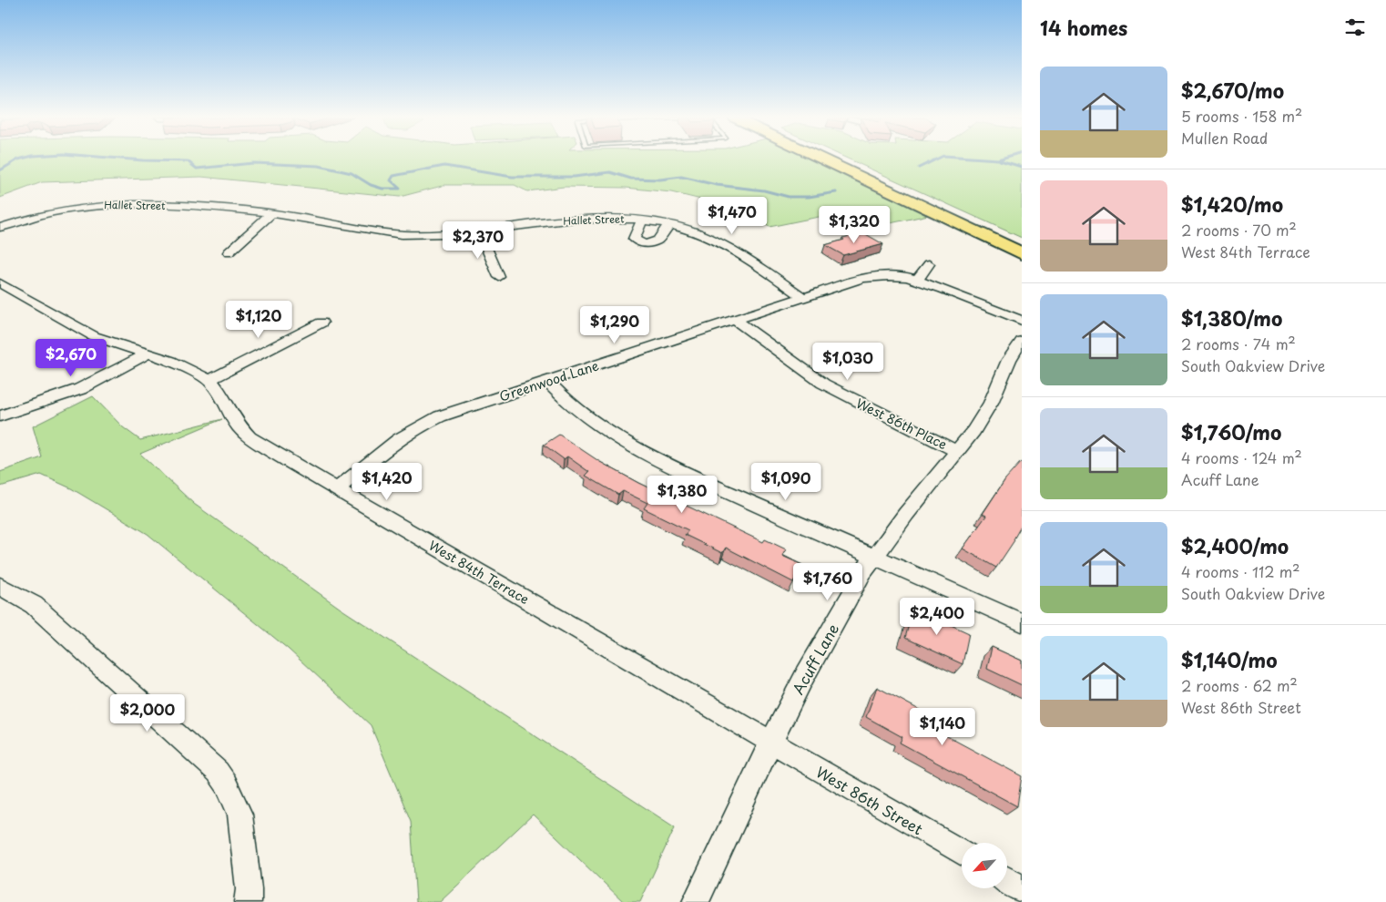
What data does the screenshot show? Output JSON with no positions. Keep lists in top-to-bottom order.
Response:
{
  "streets": {
    "street": [
      "Hallet Street",
      "Greenwood Lane",
      "West 86th Place",
      "West 84th Terrace",
      "Acuff Lane",
      "West 86th Street"
    ]
  },
  "crossings": [
    ["Greenwood Lane", "West 86th Place"],
    ["Greenwood Lane", "West 84th Terrace"],
    ["West 86th Place", "Acuff Lane"],
    ["West 84th Terrace", "Acuff Lane"],
    ["West 84th Terrace", "West 86th Street"],
    ["Acuff Lane", "West 86th Street"]
  ],
  "north": "bottom left",
  "page": {
    "heading": "14 homes",
    "list": [
      {
        "name": "$2,670/mo",
        "note": "5 rooms · 158 m² · Mullen Road"
      },
      {
        "name": "$1,420/mo",
        "note": "2 rooms · 70 m² · West 84th Terrace"
      },
      {
        "name": "$1,380/mo",
        "note": "2 rooms · 74 m² · South Oakview Drive"
      },
      {
        "name": "$1,760/mo",
        "note": "4 rooms · 124 m² · Acuff Lane"
      },
      {
        "name": "$2,400/mo",
        "note": "4 rooms · 112 m² · South Oakview Drive"
      },
      {
        "name": "$1,140/mo",
        "note": "2 rooms · 62 m² · West 86th Street"
      }
    ],
    "price": [
      "$1,470",
      "$1,320",
      "$2,370",
      "$1,120",
      "$1,290",
      "$2,670",
      "$1,030",
      "$1,420",
      "$1,090",
      "$1,380",
      "$1,760",
      "$2,400",
      "$2,000",
      "$1,140"
    ]
  }
}
